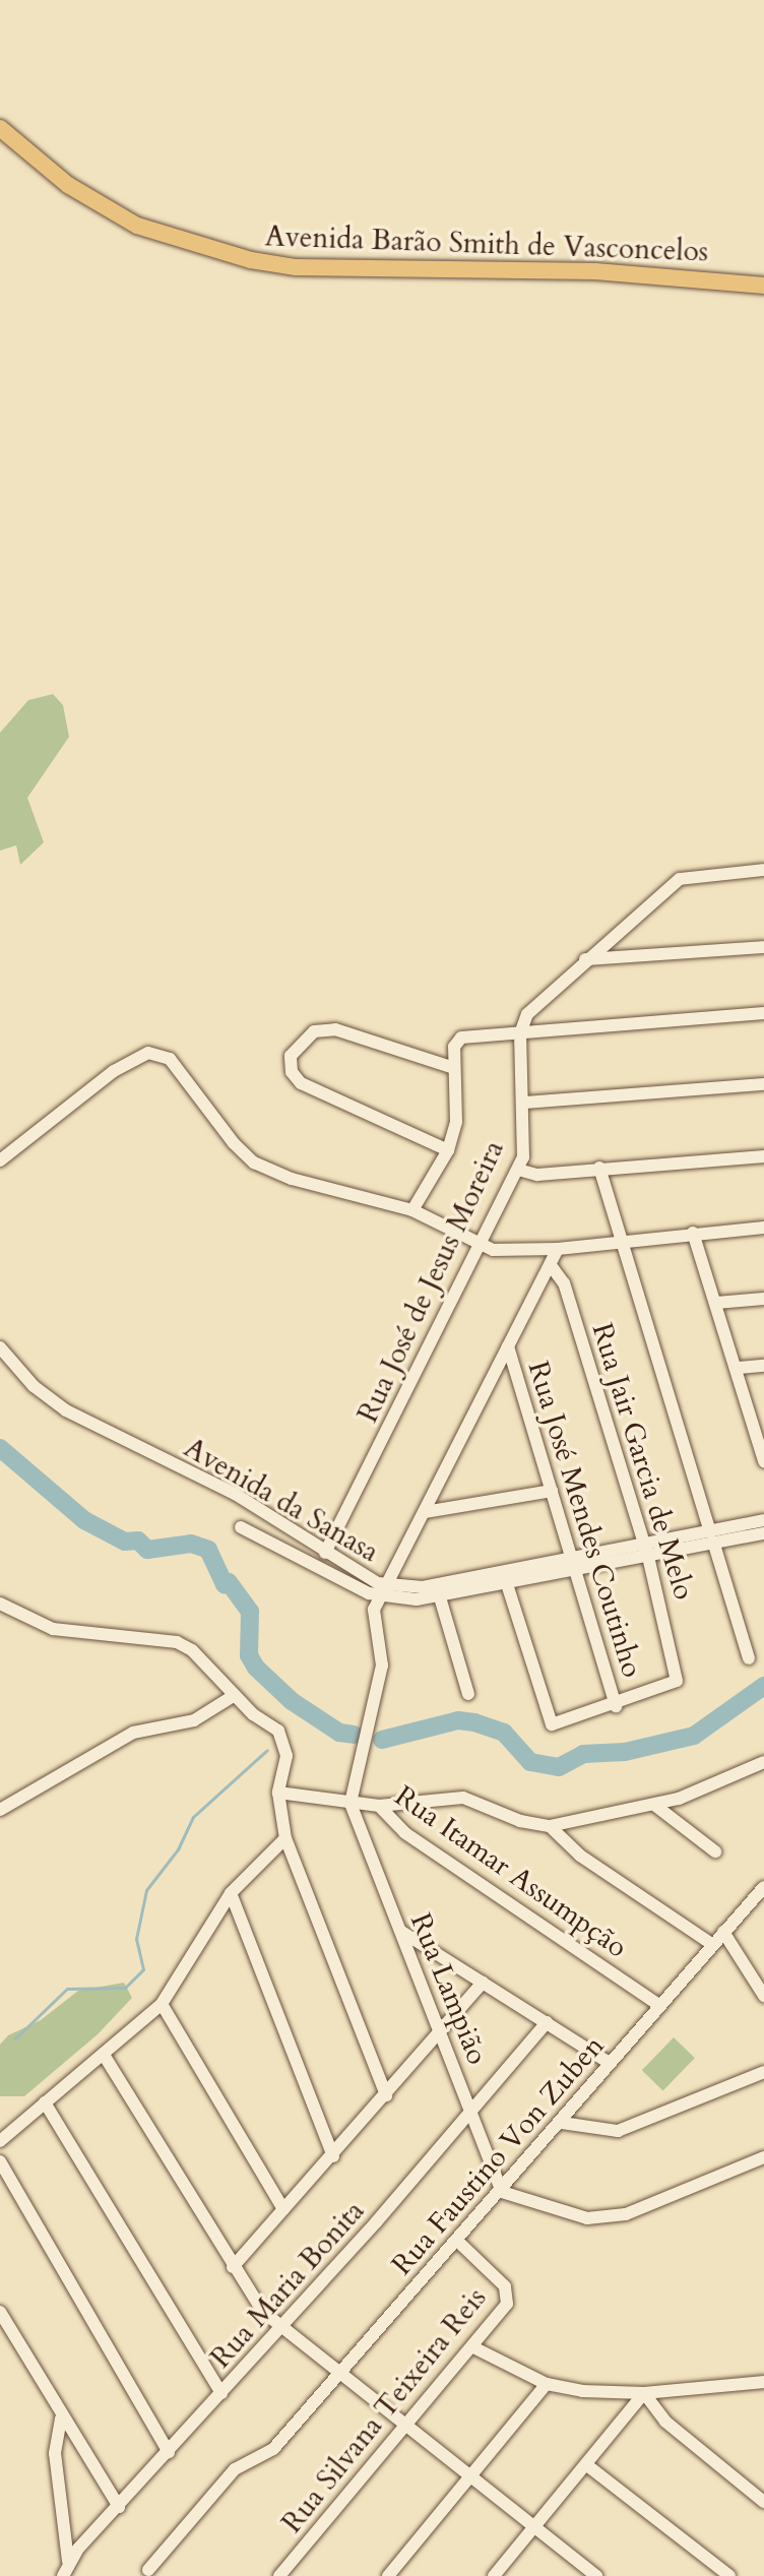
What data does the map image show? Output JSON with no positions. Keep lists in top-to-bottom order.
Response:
{
  "streets": {
    "main road": ["Avenida Barão Smith de Vasconcelos"],
    "street": [
      "Rua José de Jesus Moreira",
      "Rua Jair Garcia de Melo",
      "Avenida da Sanasa",
      "Rua José Mendes Coutinho",
      "Rua Itamar Assumpção",
      "Rua Lampião",
      "Rua Faustino Von Zuben",
      "Rua Maria Bonita",
      "Rua Silvana Teixeira Reis"
    ]
  },
  "crossings": [
    ["Rua José de Jesus Moreira", "Avenida da Sanasa"],
    ["Rua Jair Garcia de Melo", "Avenida da Sanasa"],
    ["Rua Jair Garcia de Melo", "Rua José Mendes Coutinho"],
    ["Avenida da Sanasa", "Rua José Mendes Coutinho"],
    ["Rua Itamar Assumpção", "Rua Lampião"],
    ["Rua Itamar Assumpção", "Rua Faustino Von Zuben"],
    ["Rua Lampião", "Rua Faustino Von Zuben"],
    ["Rua Lampião", "Rua Maria Bonita"],
    ["Rua Faustino Von Zuben", "Rua Silvana Teixeira Reis"]
  ]
}
